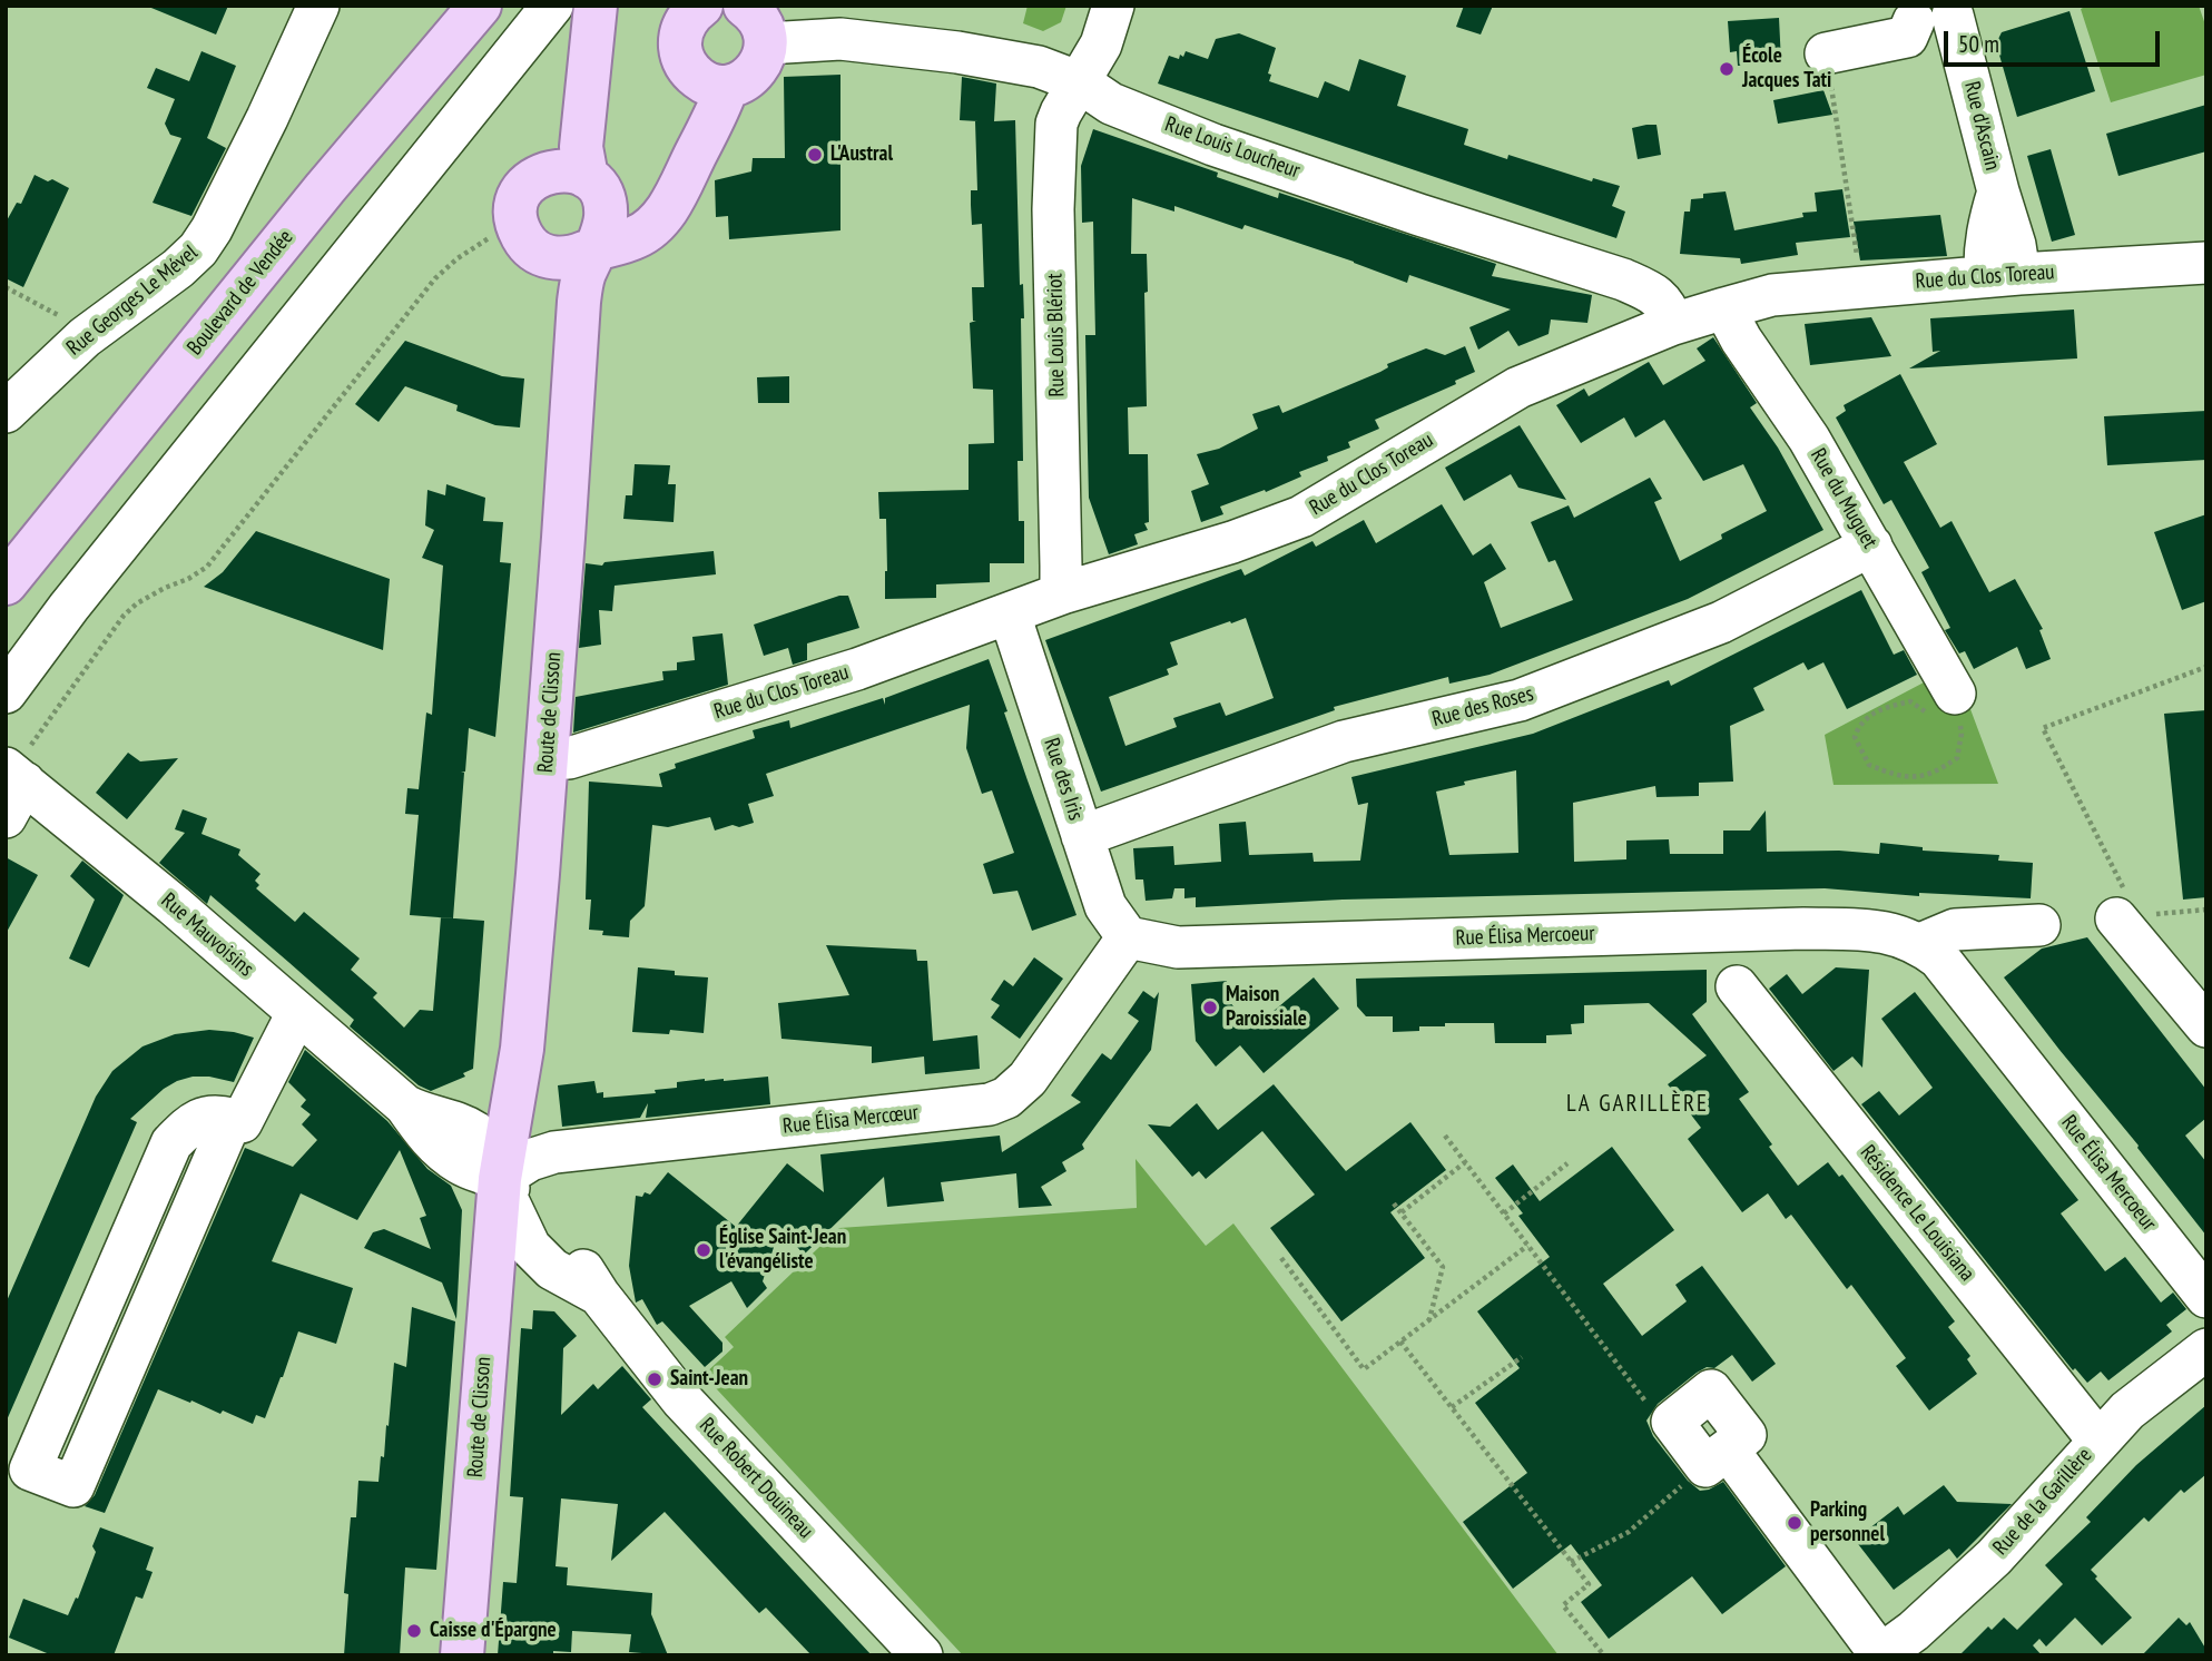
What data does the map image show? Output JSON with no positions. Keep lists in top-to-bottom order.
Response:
{
  "streets": {
    "main road": ["Boulevard de Vendée", "Route de Clisson"],
    "street": [
      "Rue d'Ascain",
      "Rue Louis Loucheur",
      "Rue du Clos Toreau",
      "Rue Georges Le Mével",
      "Rue Louis Blériot",
      "Rue du Muguet",
      "Rue des Roses",
      "Rue des Iris",
      "Rue Mauvoisins",
      "Rue Élisa Mercoeur",
      "Rue Élisa Mercœur",
      "Résidence Le Louisiana",
      "Rue Robert Douineau",
      "Rue de la Garillère"
    ]
  },
  "crossings": [
    ["Rue d'Ascain", "Rue du Clos Toreau"],
    ["Rue Louis Loucheur", "Rue du Clos Toreau"],
    ["Rue Louis Loucheur", "Rue Louis Blériot"],
    ["Rue du Clos Toreau", "Rue Louis Blériot"],
    ["Rue du Clos Toreau", "Rue du Muguet"],
    ["Rue du Clos Toreau", "Route de Clisson"],
    ["Rue du Clos Toreau", "Rue des Iris"],
    ["Rue du Muguet", "Rue des Roses"],
    ["Rue des Roses", "Rue des Iris"],
    ["Route de Clisson", "Rue Mauvoisins"],
    ["Route de Clisson", "Rue Élisa Mercœur"],
    ["Route de Clisson", "Rue Robert Douineau"],
    ["Rue des Iris", "Rue Élisa Mercoeur"],
    ["Rue des Iris", "Rue Élisa Mercœur"],
    ["Rue Mauvoisins", "Rue Élisa Mercœur"],
    ["Rue Mauvoisins", "Rue Robert Douineau"],
    ["Rue Élisa Mercoeur", "Rue Élisa Mercœur"],
    ["Rue Élisa Mercœur", "Rue Robert Douineau"],
    ["Résidence Le Louisiana", "Rue de la Garillère"]
  ],
  "districts": ["LA GARILLÈRE"],
  "places": [
    "École Jacques Tati",
    "L'Austral",
    "Maison Paroissiale",
    "Église Saint-Jean l'évangéliste",
    "Saint-Jean",
    "Parking personnel",
    "Caisse d'Épargne"
  ],
  "scale_bar": "50 m"
}
